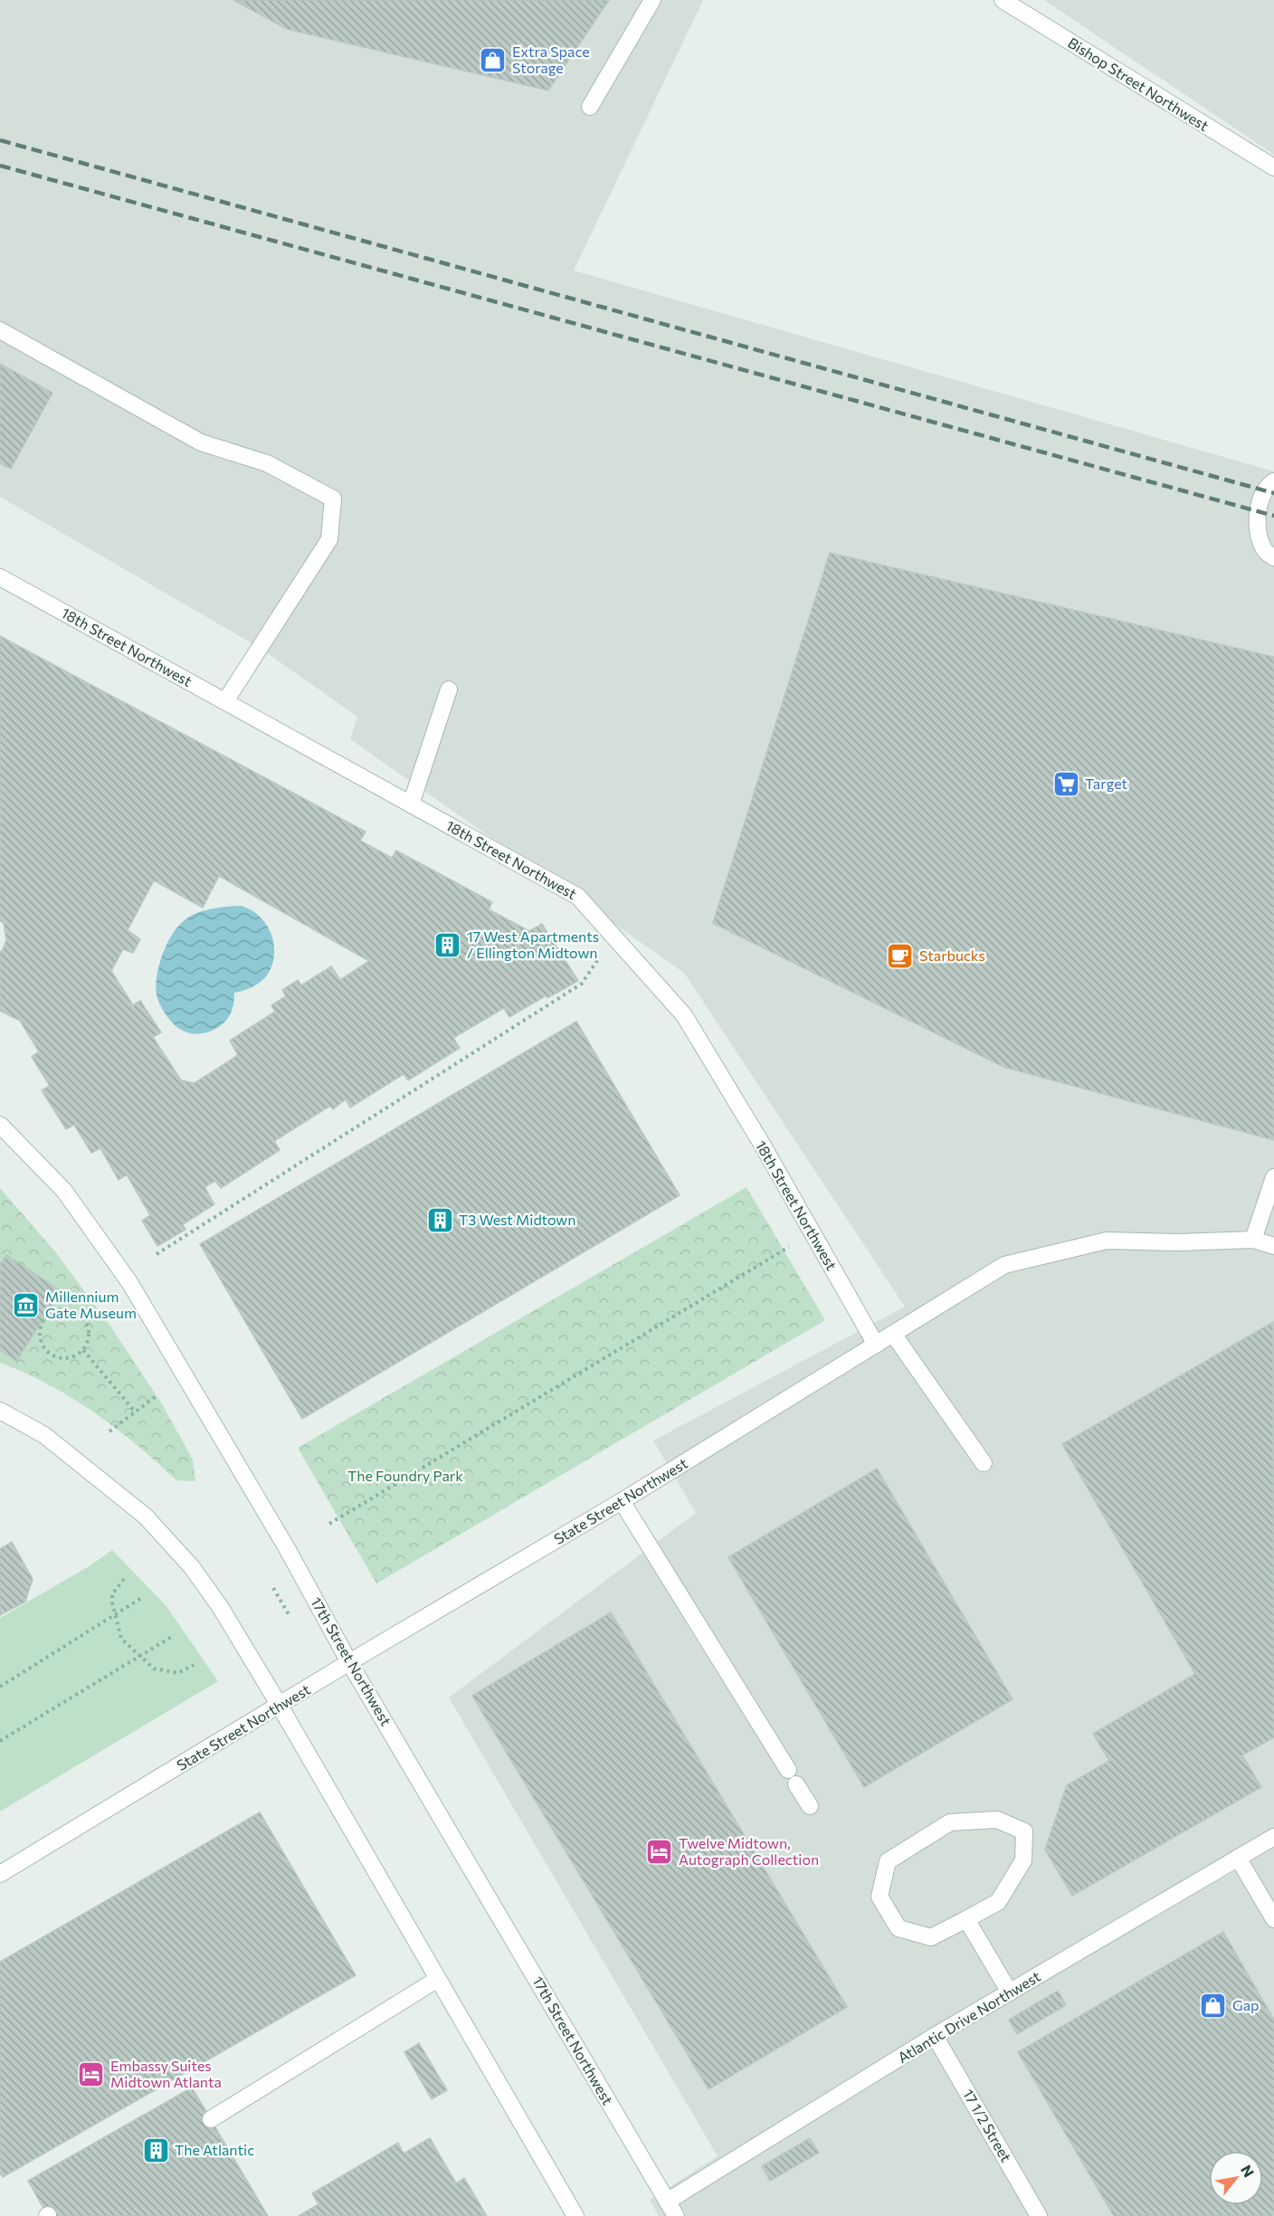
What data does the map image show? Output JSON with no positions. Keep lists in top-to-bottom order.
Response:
{
  "streets": {
    "street": [
      "Bishop Street Northwest",
      "18th Street Northwest",
      "State Street Northwest",
      "17th Street Northwest",
      "Atlantic Drive Northwest",
      "17 1/2 Street"
    ]
  },
  "crossings": [
    ["18th Street Northwest", "State Street Northwest"],
    ["State Street Northwest", "17th Street Northwest"],
    ["17th Street Northwest", "Atlantic Drive Northwest"],
    ["Atlantic Drive Northwest", "17 1/2 Street"]
  ],
  "parks": ["The Foundry Park"],
  "places": {
    "shop": ["Extra Space Storage", "Gap"],
    "supermarket": ["Target"],
    "building": ["17 West Apartments / Ellington Midtown", "T3 West Midtown", "The Atlantic"],
    "cafe": ["Starbucks"],
    "museum": ["Millennium Gate Museum"],
    "hotel": ["Twelve Midtown, Autograph Collection", "Embassy Suites Midtown Atlanta"]
  },
  "north": "top right"
}
